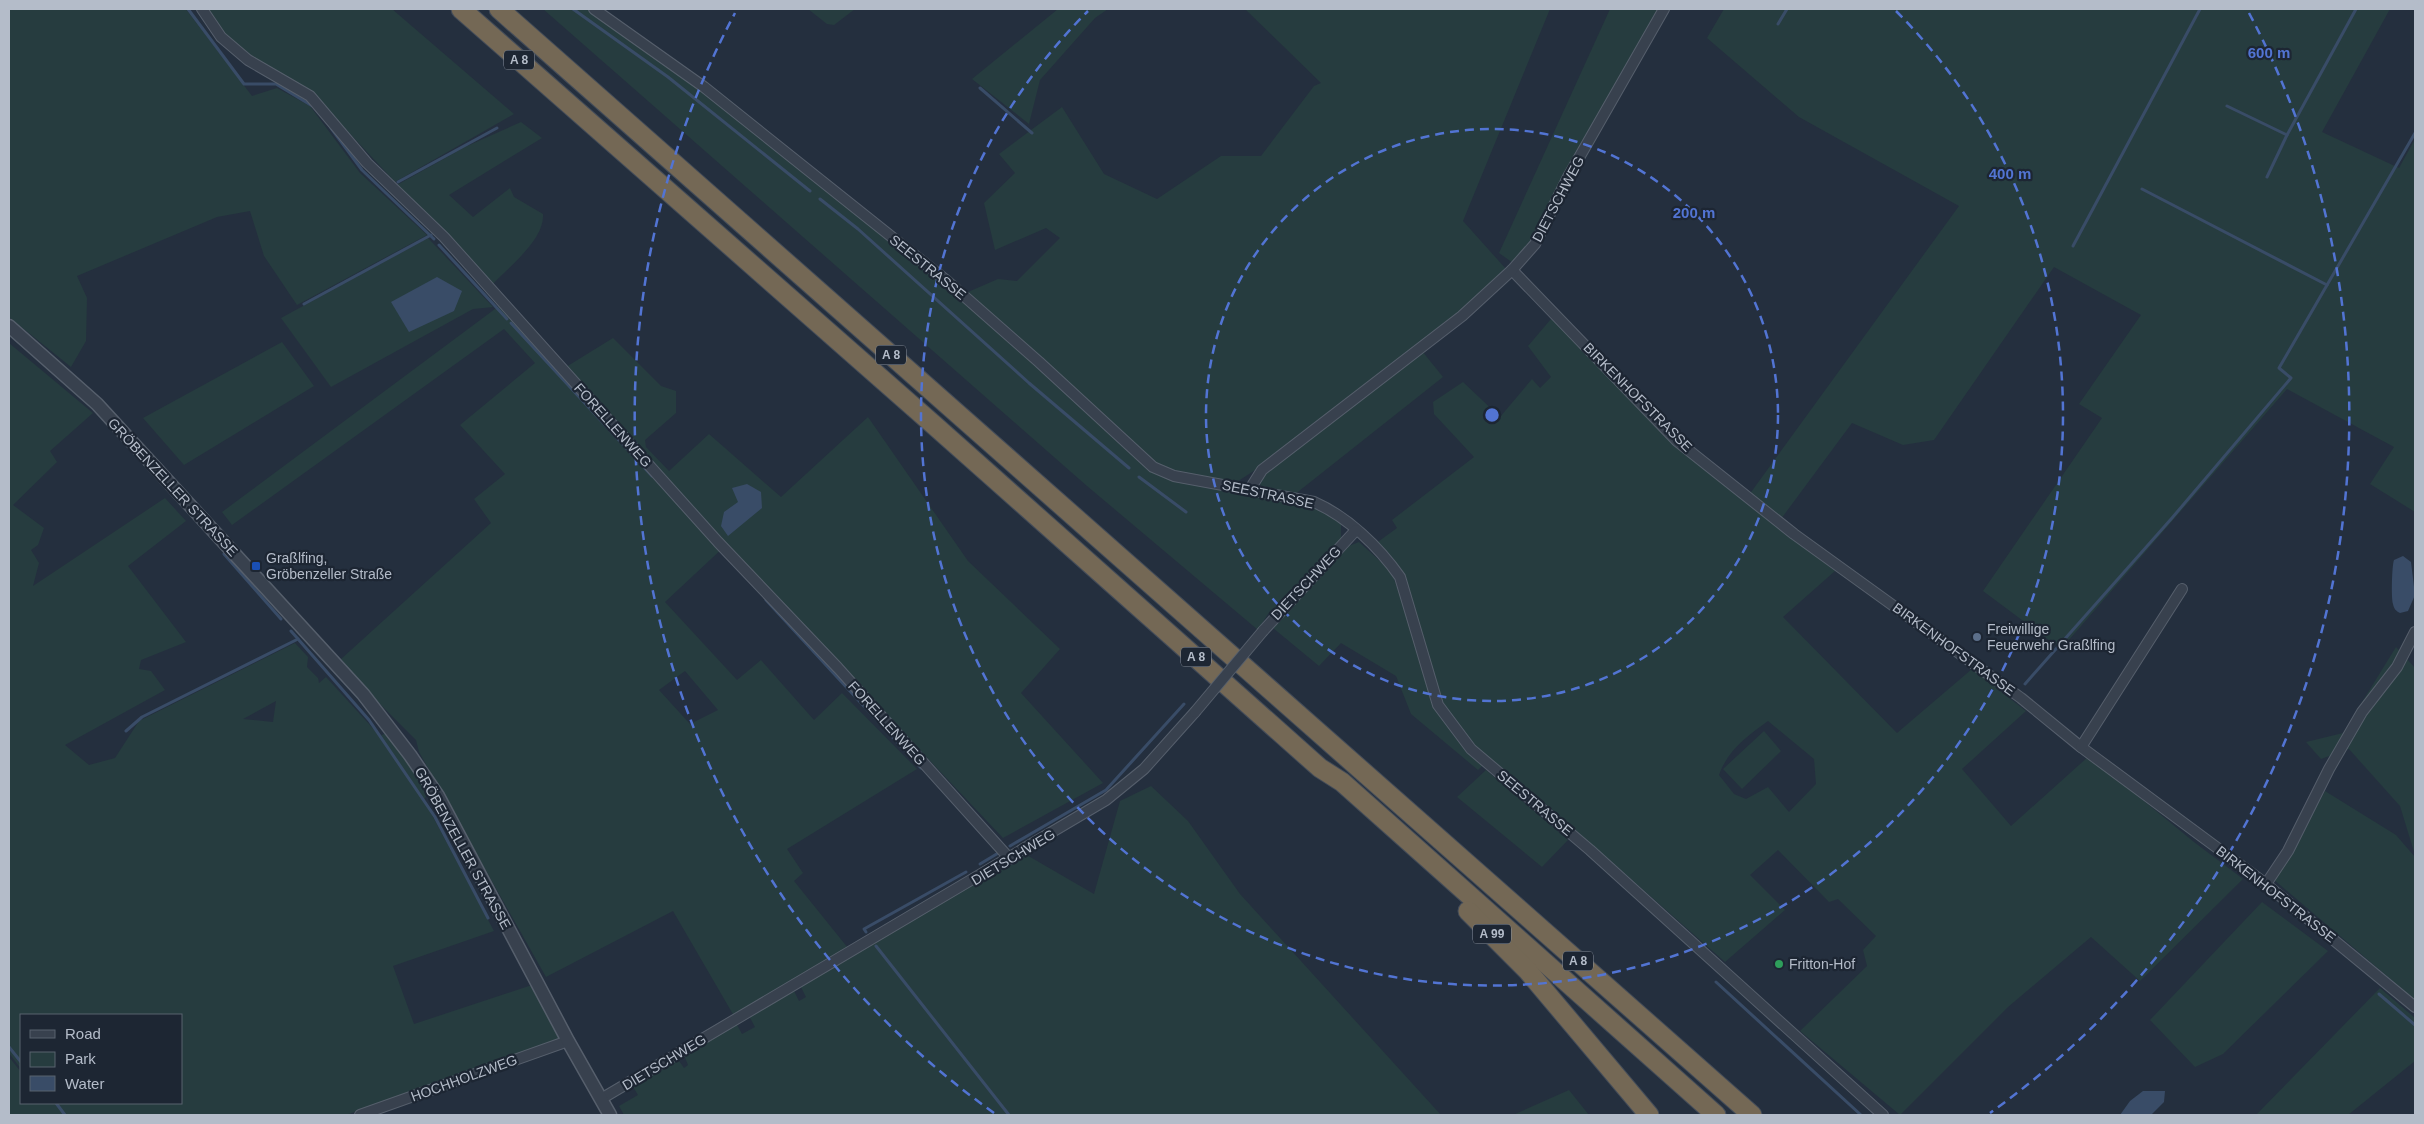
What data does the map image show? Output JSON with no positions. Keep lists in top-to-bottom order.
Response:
{
  "streets": {
    "highway": ["A 8", "A 99"],
    "street": [
      "DIETSCHWEG",
      "SEESTRASSE",
      "BIRKENHOFSTRASSE",
      "FORELLENWEG",
      "GRÖBENZELLER STRASSE",
      "HOCHHOLZWEG"
    ]
  },
  "crossings": [
    ["A 8", "A 99"],
    ["DIETSCHWEG", "SEESTRASSE"],
    ["DIETSCHWEG", "BIRKENHOFSTRASSE"],
    ["DIETSCHWEG", "FORELLENWEG"],
    ["DIETSCHWEG", "GRÖBENZELLER STRASSE"],
    ["GRÖBENZELLER STRASSE", "HOCHHOLZWEG"]
  ],
  "places": {
    "transit": ["Graßlfing, Gröbenzeller Straße"],
    "other": ["Freiwillige Feuerwehr Graßlfing", "Fritton-Hof"]
  },
  "legend": ["Road", "Park", "Water"],
  "rings": ["600 m", "400 m", "200 m"]
}
